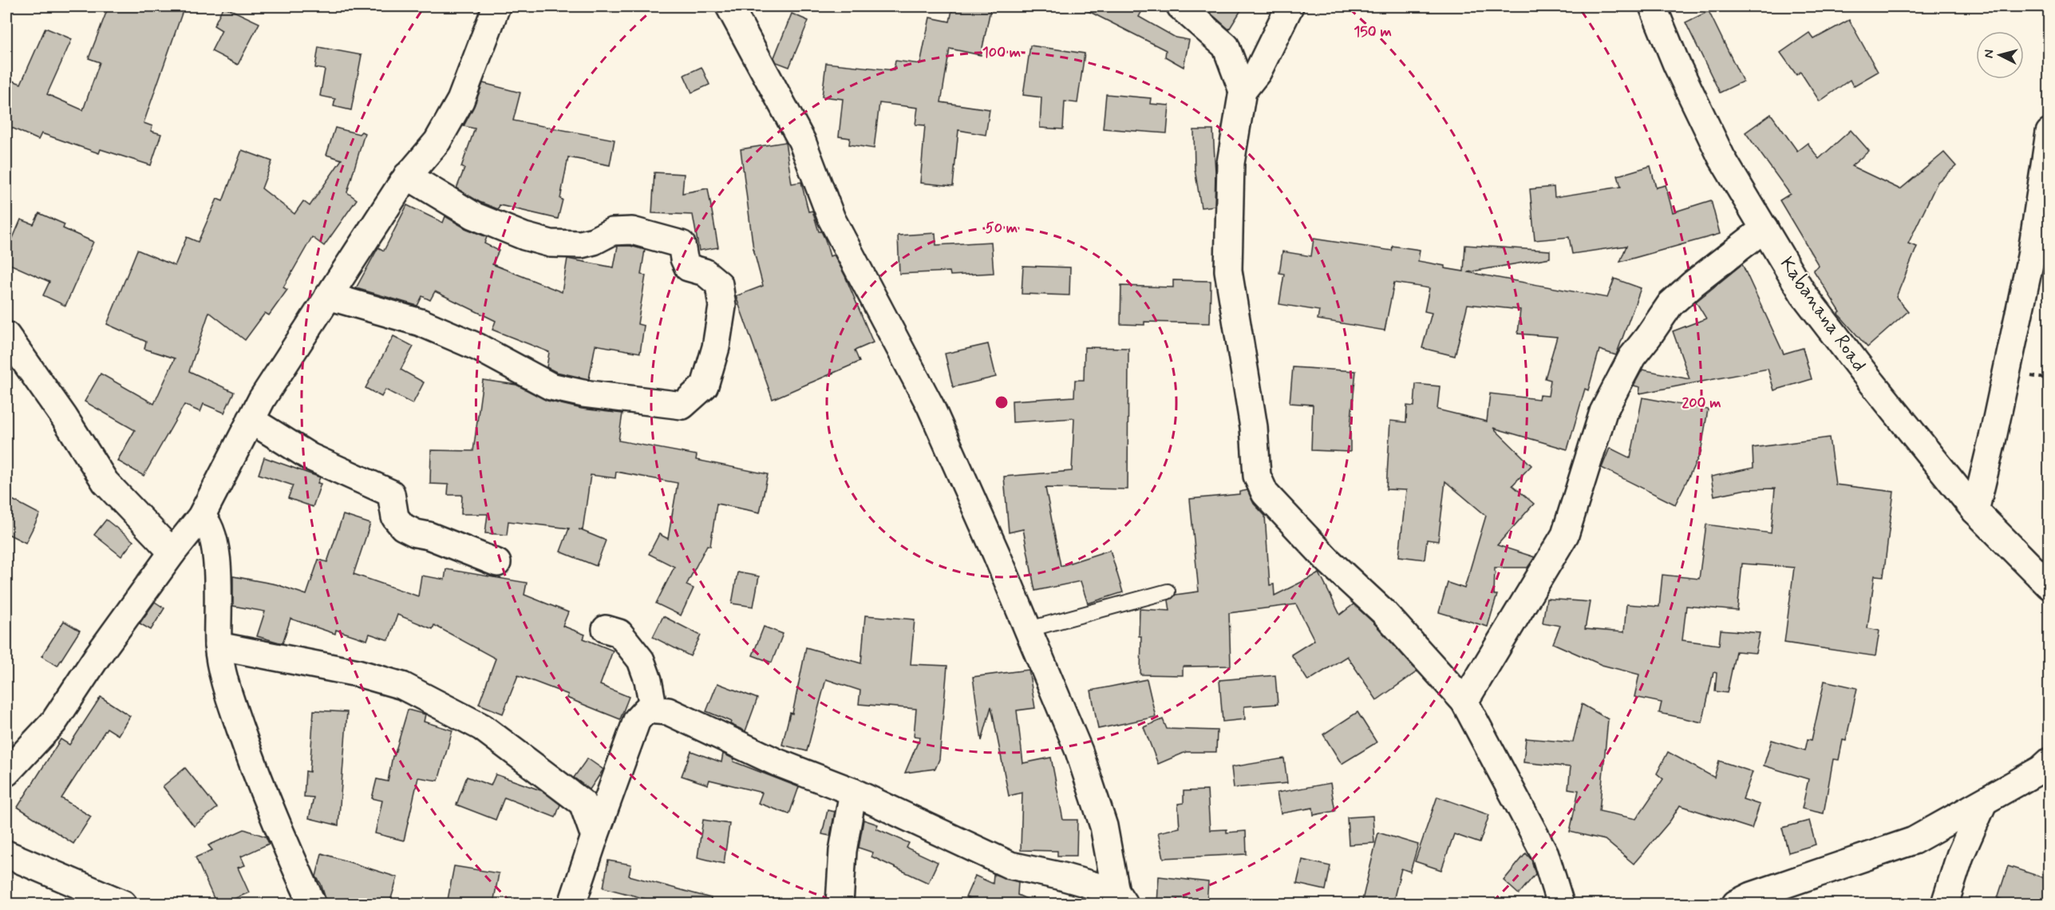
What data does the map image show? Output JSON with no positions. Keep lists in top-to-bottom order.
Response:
{
  "streets": {
    "street": ["Kabanana Road"]
  },
  "north": "left",
  "rings": [
    "150 m",
    "100 m",
    "50 m",
    "200 m"
  ]
}
